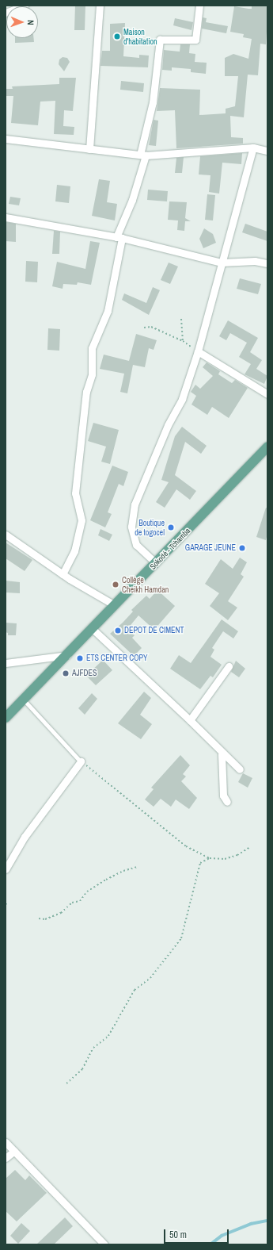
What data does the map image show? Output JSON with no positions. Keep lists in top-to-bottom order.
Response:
{
  "streets": {
    "main road": ["Sokodé - Tchamba"]
  },
  "places": [
    "Maison d'habitation",
    "Boutique de togocel",
    "GARAGE JEUNE",
    "Collège Cheikh Hamdan",
    "DEPOT DE CIMENT",
    "ETS CENTER COPY",
    "AJFDES"
  ],
  "scale_bar": "50 m",
  "north": "right"
}
